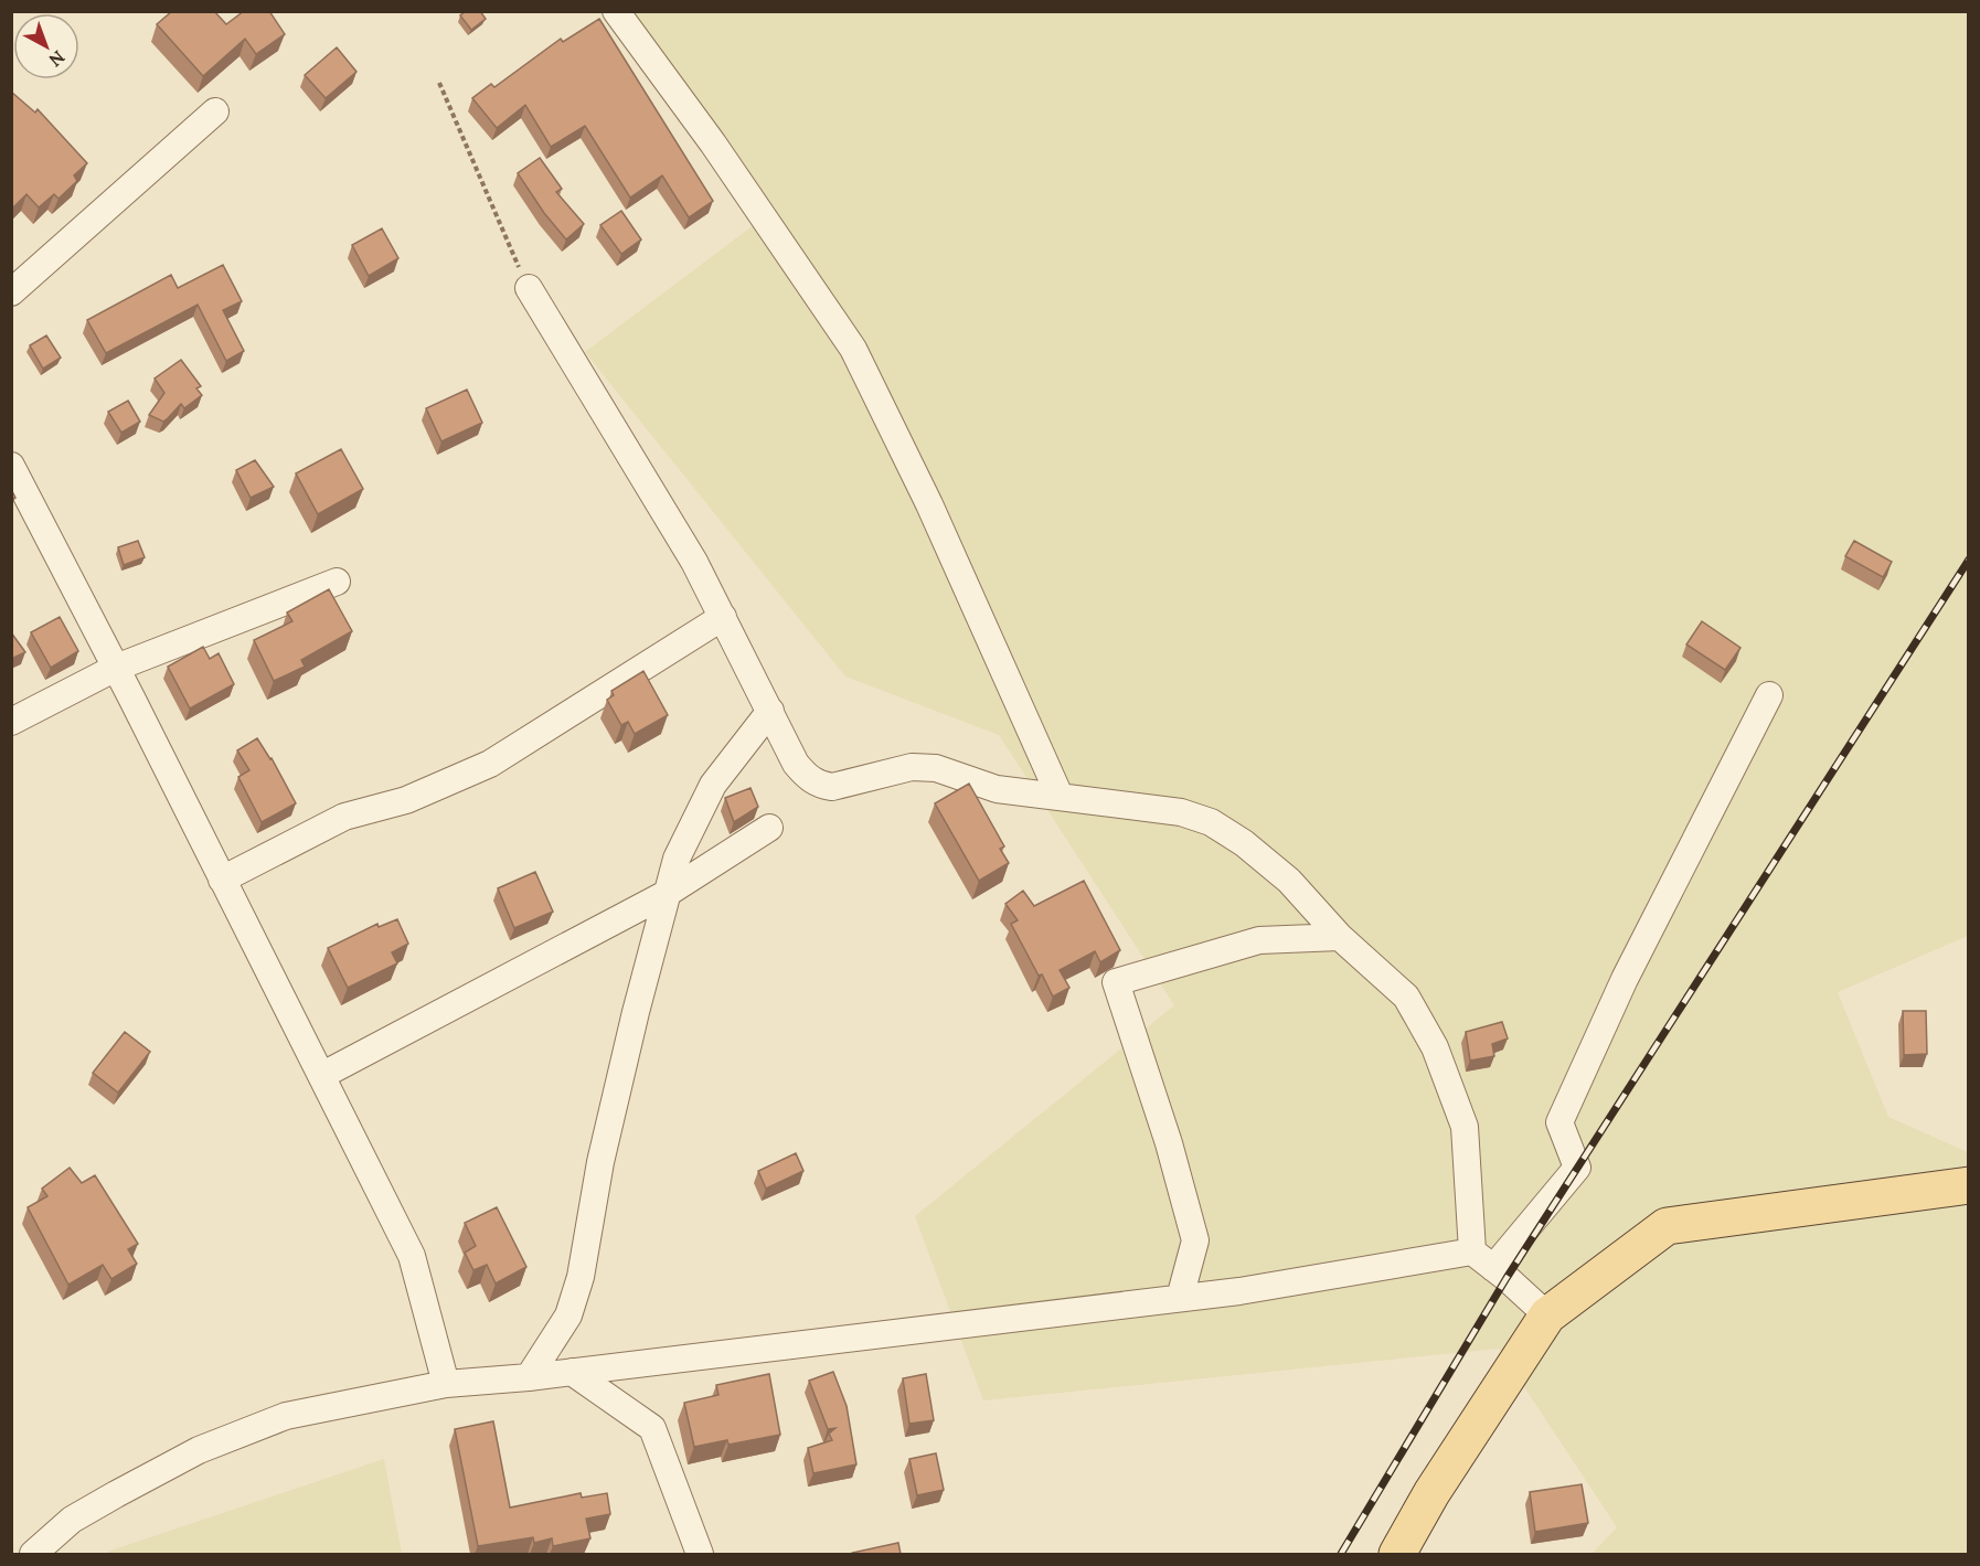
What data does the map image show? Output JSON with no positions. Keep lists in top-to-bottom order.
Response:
{
  "north": "bottom right"
}
